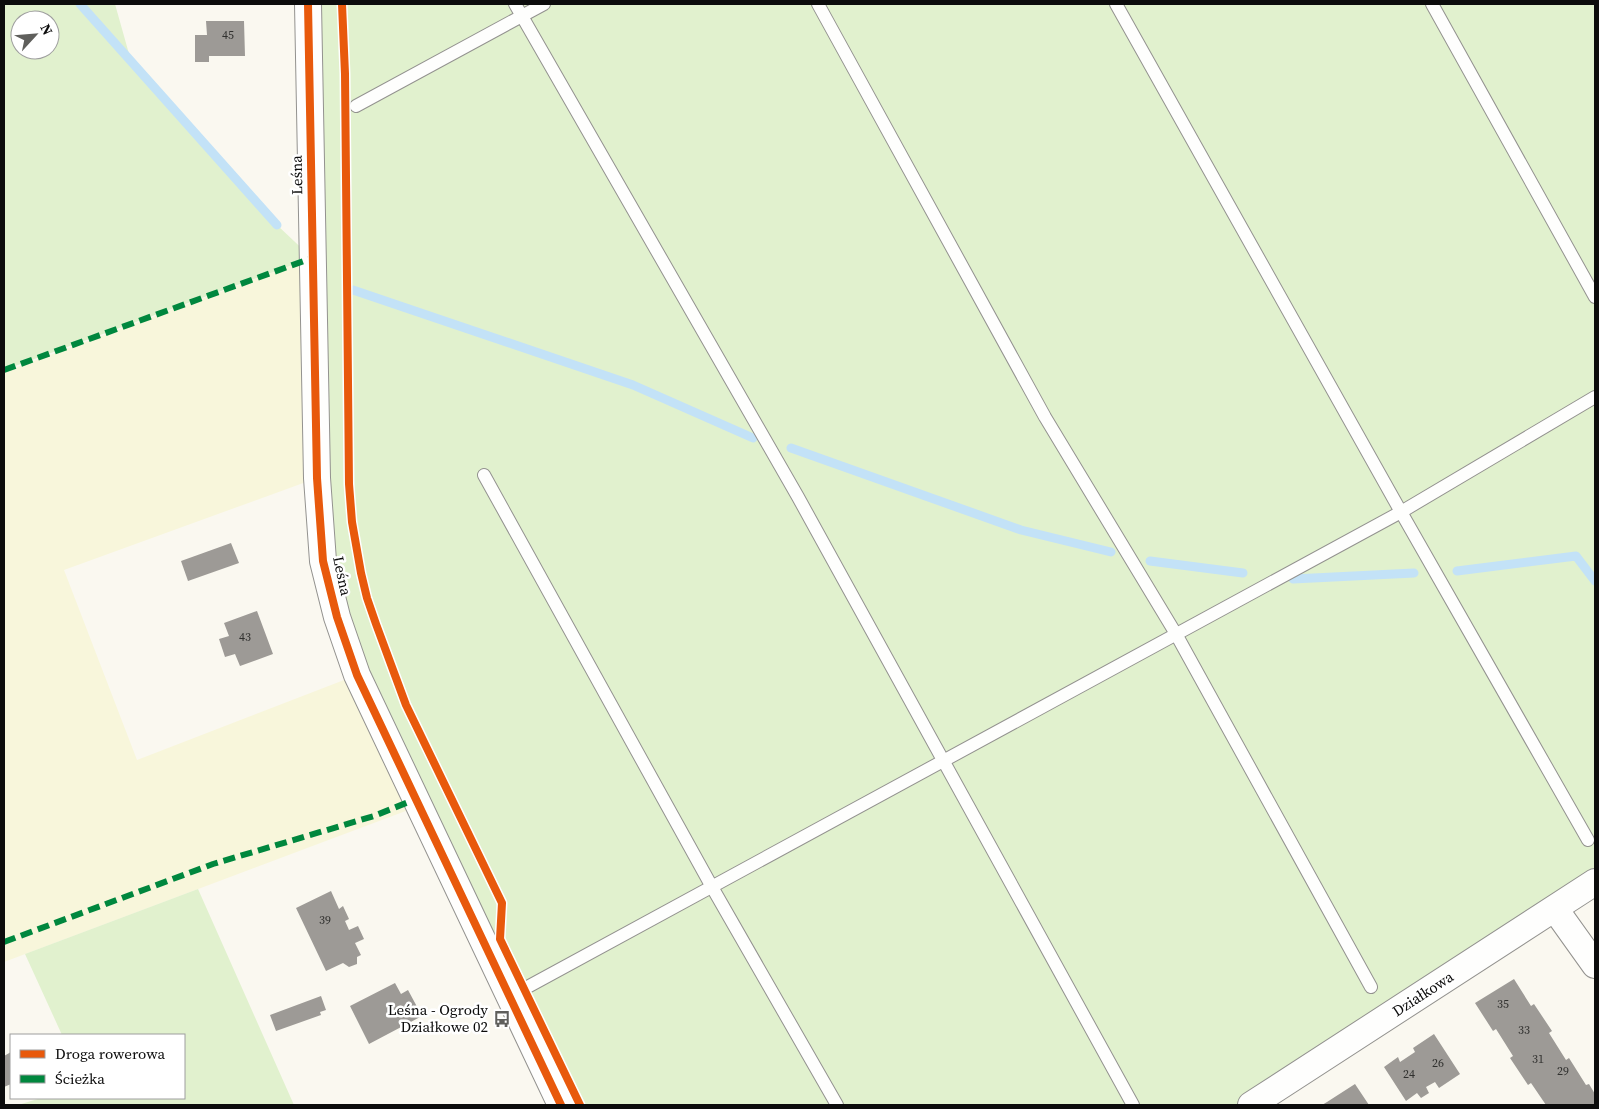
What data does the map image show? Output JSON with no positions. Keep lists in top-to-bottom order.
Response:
{
  "streets": {
    "street": ["Leśna", "Działkowa"]
  },
  "places": {
    "bus stop": ["Leśna - Ogrody Działkowe 02"]
  },
  "house_numbers": [
    "45",
    "43",
    "39",
    "35",
    "33",
    "31",
    "26",
    "29",
    "24"
  ],
  "legend": ["Droga rowerowa", "Ścieżka"],
  "north": "top right"
}
